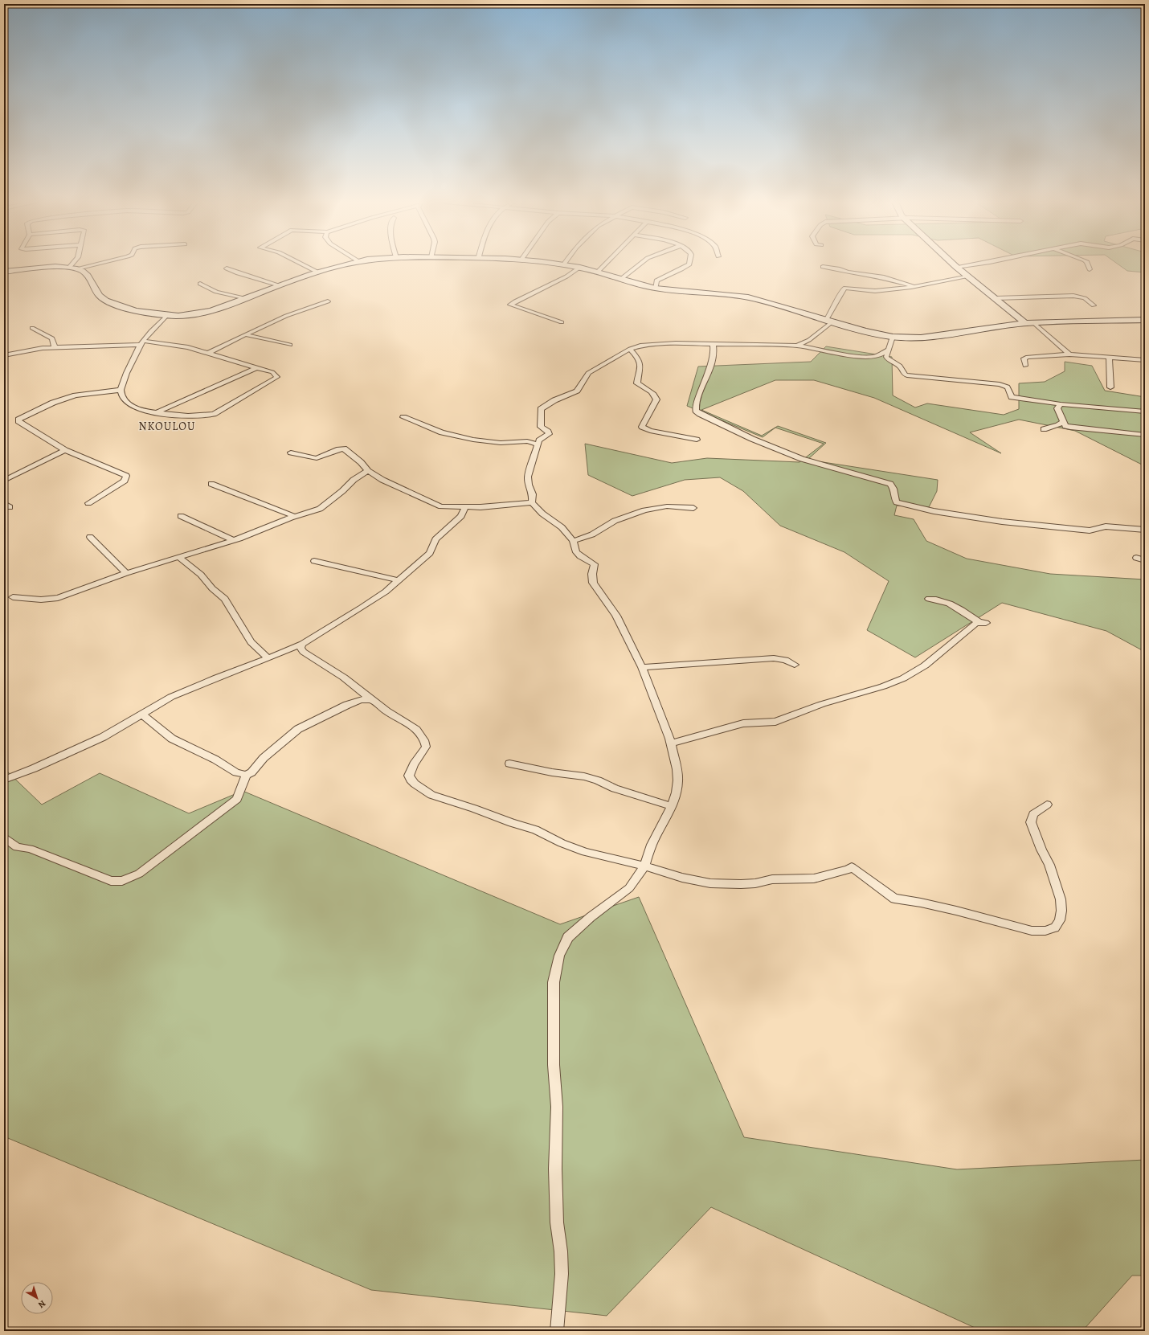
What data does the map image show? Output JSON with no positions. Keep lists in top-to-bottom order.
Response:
{
  "districts": ["NKOULOU"],
  "north": "bottom right"
}
